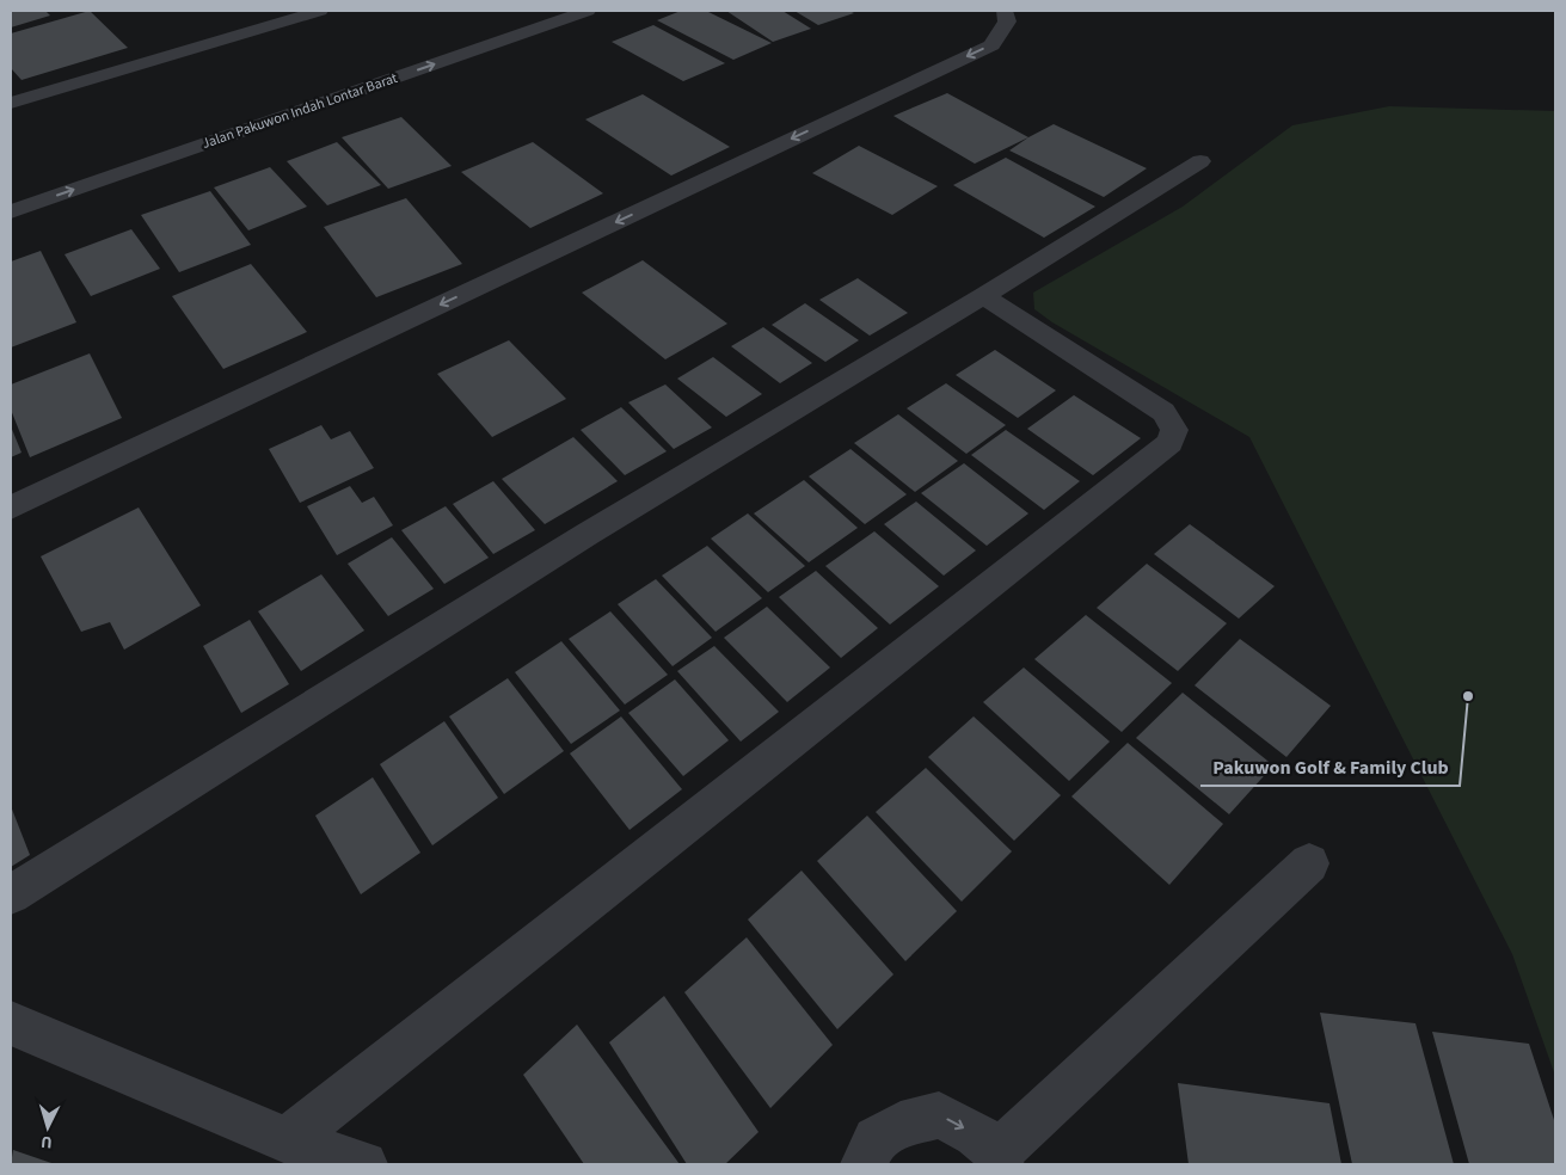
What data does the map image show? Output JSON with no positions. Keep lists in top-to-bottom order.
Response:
{
  "streets": {
    "street": ["Jalan Pakuwon Indah Lontar Barat"]
  },
  "places": ["Pakuwon Golf & Family Club"],
  "north": "bottom"
}
